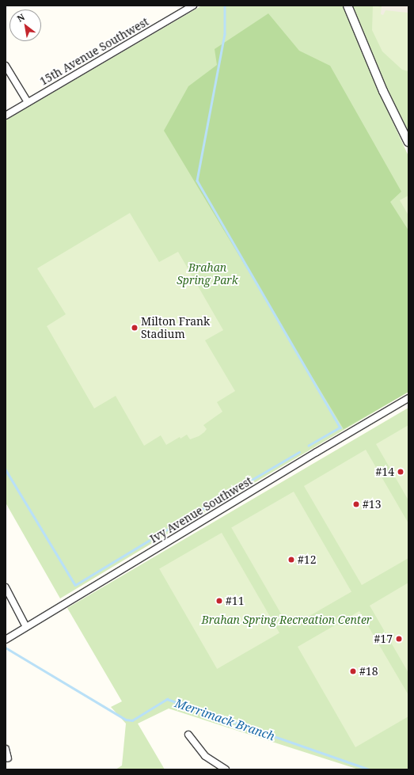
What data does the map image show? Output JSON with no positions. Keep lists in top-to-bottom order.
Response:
{
  "streets": {
    "street": ["15th Avenue Southwest", "Ivy Avenue Southwest"]
  },
  "water": ["Merrimack Branch"],
  "parks": ["Brahan Spring Park", "Brahan Spring Recreation Center"],
  "places": [
    "Milton Frank Stadium",
    "#14",
    "#13",
    "#12",
    "#11",
    "#17",
    "#18"
  ],
  "north": "top left"
}
